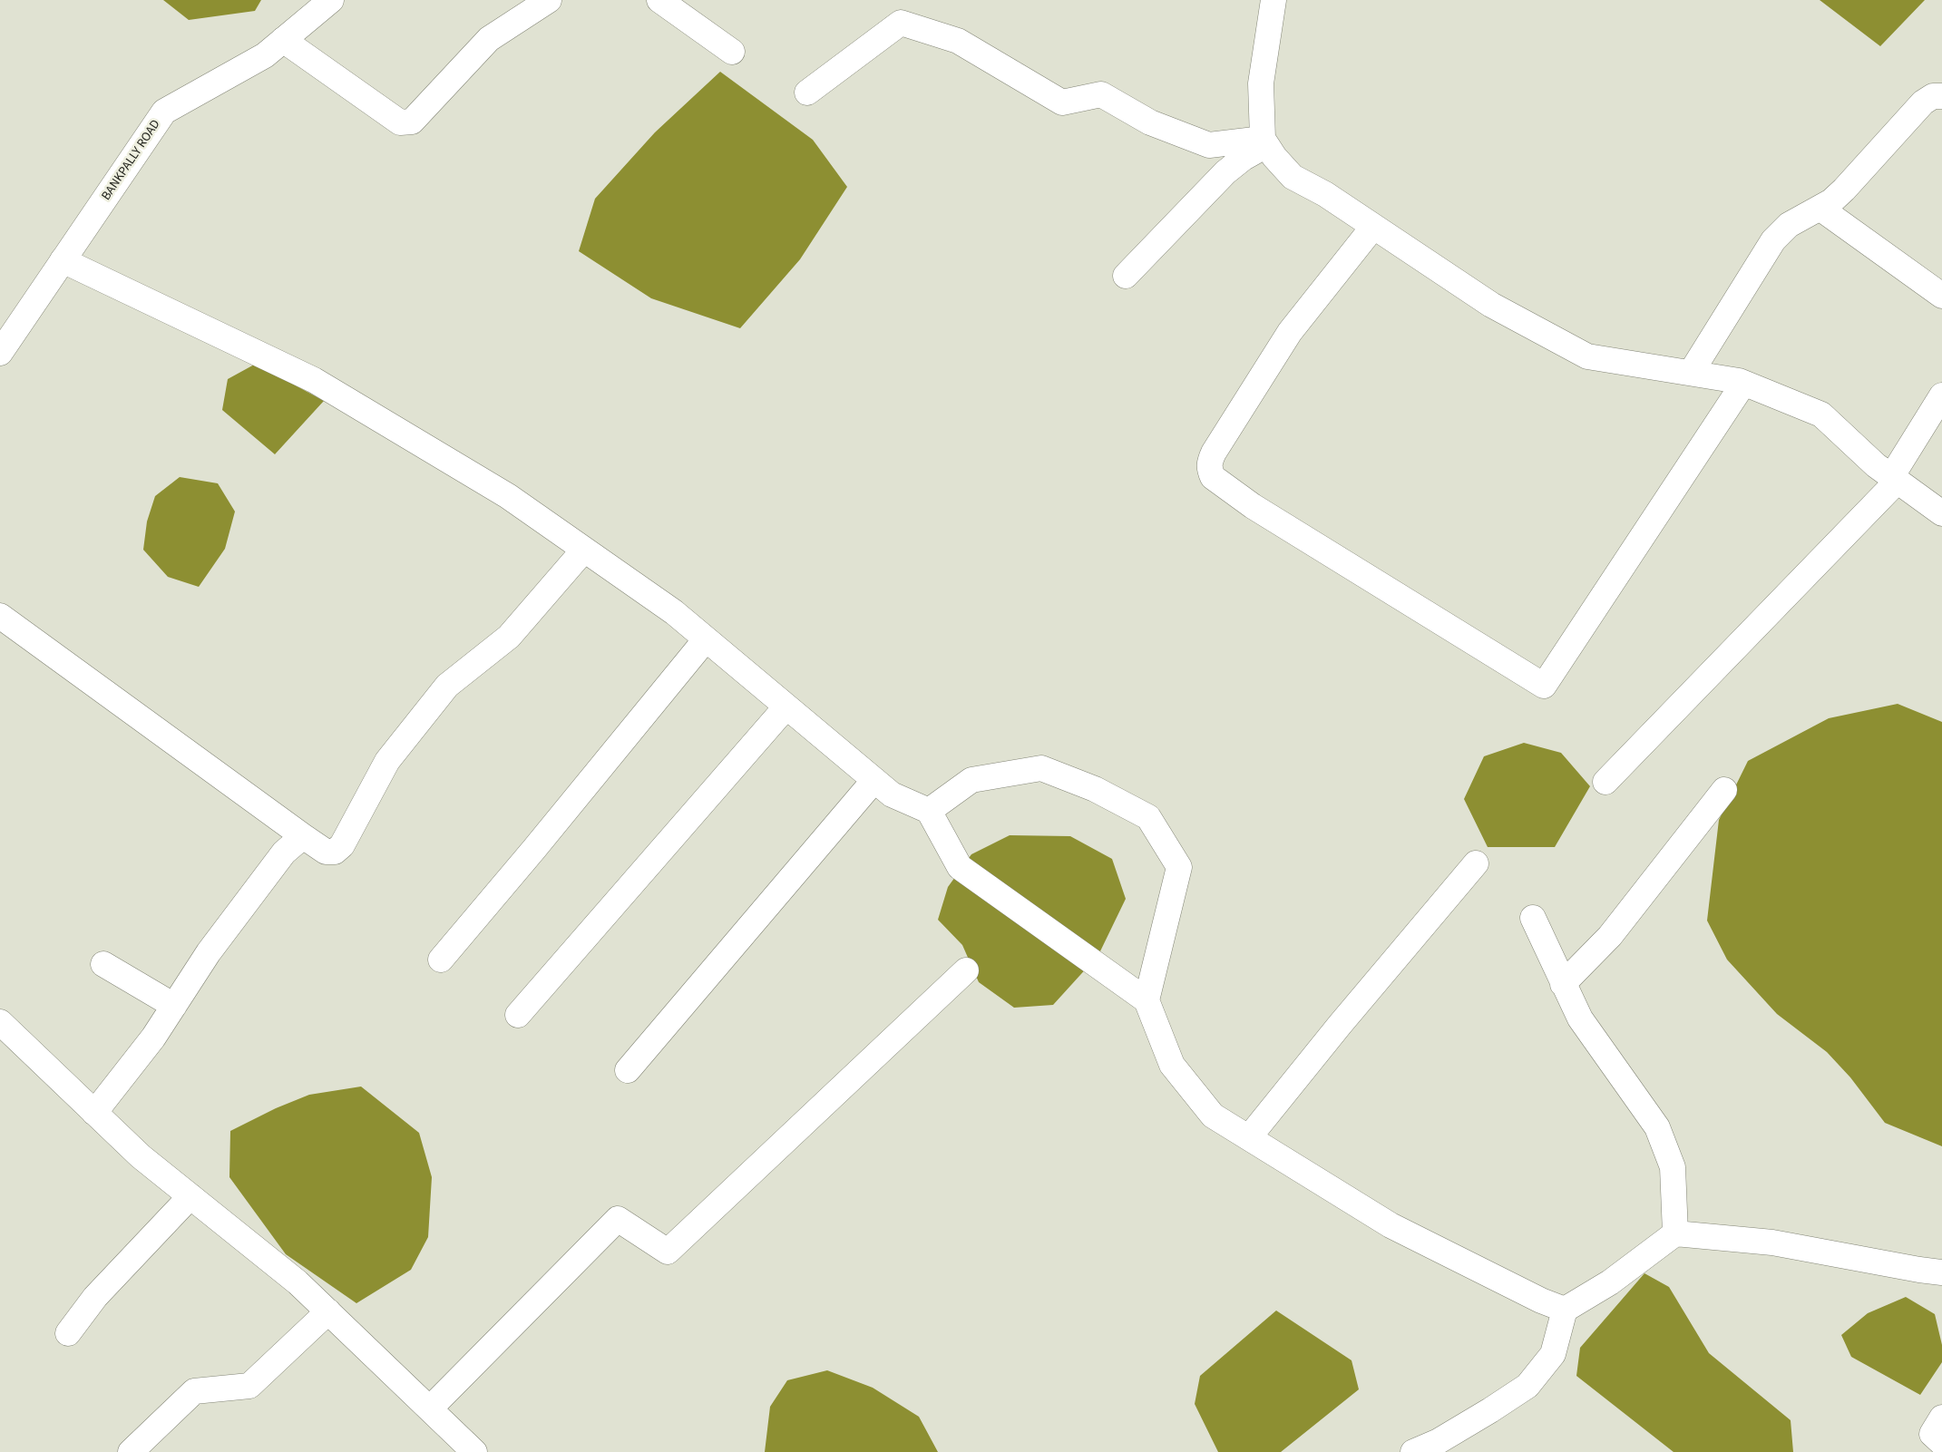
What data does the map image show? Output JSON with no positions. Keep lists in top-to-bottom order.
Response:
{
  "streets": {
    "street": ["BANKPALLY ROAD"]
  }
}
